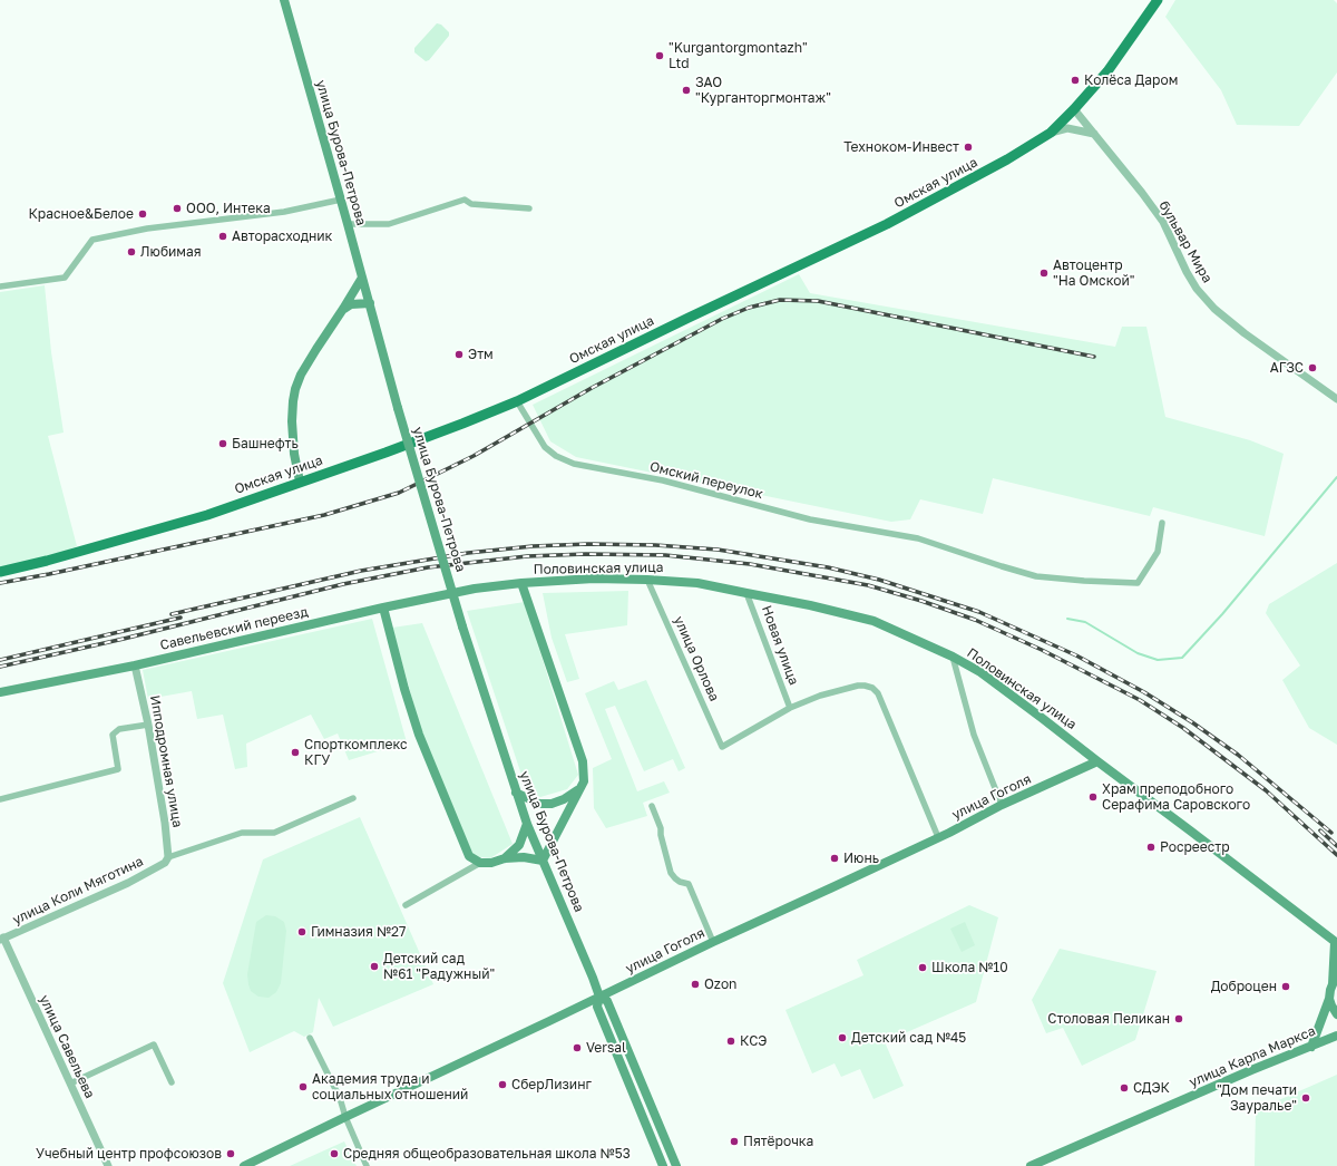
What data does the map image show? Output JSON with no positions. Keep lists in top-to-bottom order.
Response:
{
  "streets": {
    "main road": [
      "улица Бурова-Петрова",
      "Омская улица",
      "Половинская улица",
      "Савельевский переезд",
      "улица Гоголя",
      "улица Карла Маркса"
    ],
    "street": [
      "бульвар Мира",
      "Омский переулок",
      "Новая улица",
      "улица Орлова",
      "Ипподромная улица",
      "улица Коли Мяготина",
      "улица Савельева"
    ]
  },
  "crossings": [
    ["улица Бурова-Петрова", "улица Гоголя"],
    ["Омская улица", "бульвар Мира"],
    ["Омская улица", "Омский переулок"],
    ["Половинская улица", "Савельевский переезд"],
    ["Половинская улица", "Новая улица"],
    ["Половинская улица", "улица Орлова"],
    ["Половинская улица", "улица Гоголя"],
    ["Савельевский переезд", "Ипподромная улица"],
    ["Новая улица", "улица Орлова"],
    ["Ипподромная улица", "улица Коли Мяготина"],
    ["улица Коли Мяготина", "улица Савельева"]
  ],
  "places": [
    "\"Kurgantorgmontazh\" Ltd",
    "Колёса Даром",
    "ЗАО \"Курганторгмонтаж\"",
    "Техноком-Инвест",
    "ООО, Интека",
    "Красное&Белое",
    "Авторасходник",
    "Любимая",
    "Автоцентр \"На Омской\"",
    "Этм",
    "АГЗС",
    "Башнефть",
    "Спорткомплекс КГУ",
    "Храм преподобного Серафима Саровского",
    "Росреестр",
    "Июнь",
    "Гимназия №27",
    "Детский сад №61 \"Радужный\"",
    "Школа №10",
    "Ozon",
    "Доброцен",
    "Столовая Пеликан",
    "Детский сад №45",
    "КСЭ",
    "Versal",
    "СберЛизинг",
    "Академия труда и социальных отношений",
    "СДЭК",
    "\"Дом печати Зауралье\"",
    "Пятёрочка",
    "Учебный центр профсоюзов",
    "Средняя общеобразовательная школа №53"
  ]
}
